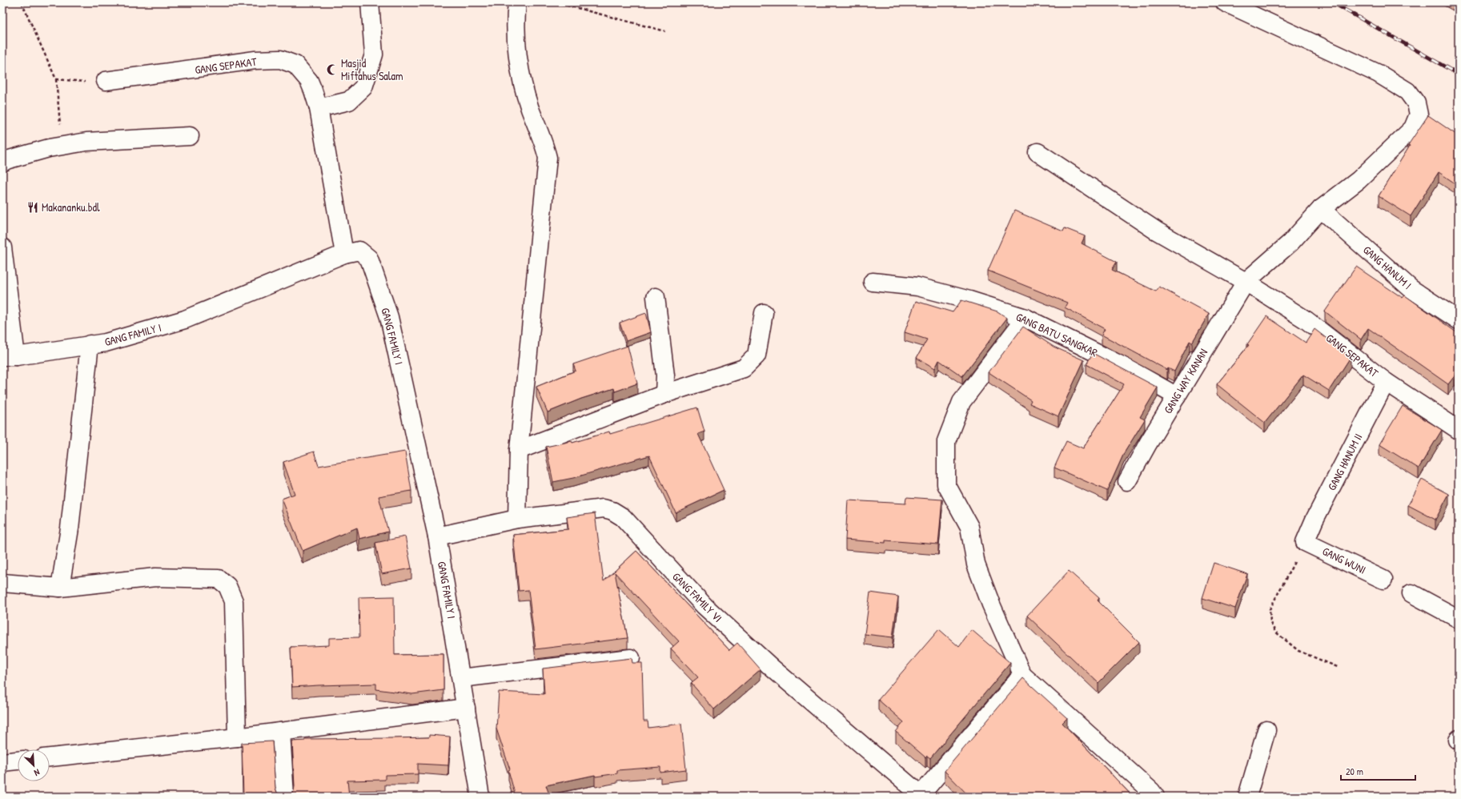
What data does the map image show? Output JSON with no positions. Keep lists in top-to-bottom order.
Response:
{
  "streets": {
    "street": [
      "GANG SEPAKAT",
      "GANG HANUM I",
      "GANG FAMILY I",
      "GANG BATU SANGKAR",
      "GANG WAY KANAN",
      "GANG HANUM II",
      "GANG WUNI",
      "GANG FAMILY VI"
    ]
  },
  "crossings": [
    ["GANG SEPAKAT", "GANG FAMILY I"],
    ["GANG SEPAKAT", "GANG WAY KANAN"],
    ["GANG SEPAKAT", "GANG HANUM II"],
    ["GANG HANUM I", "GANG WAY KANAN"],
    ["GANG FAMILY I", "GANG FAMILY VI"],
    ["GANG BATU SANGKAR", "GANG WAY KANAN"],
    ["GANG HANUM II", "GANG WUNI"]
  ],
  "places": {
    "mosque": ["Masjid Miftahus Salam"],
    "restaurant": ["Makananku.bdl"]
  },
  "scale_bar": "20 m",
  "north": "bottom right"
}
